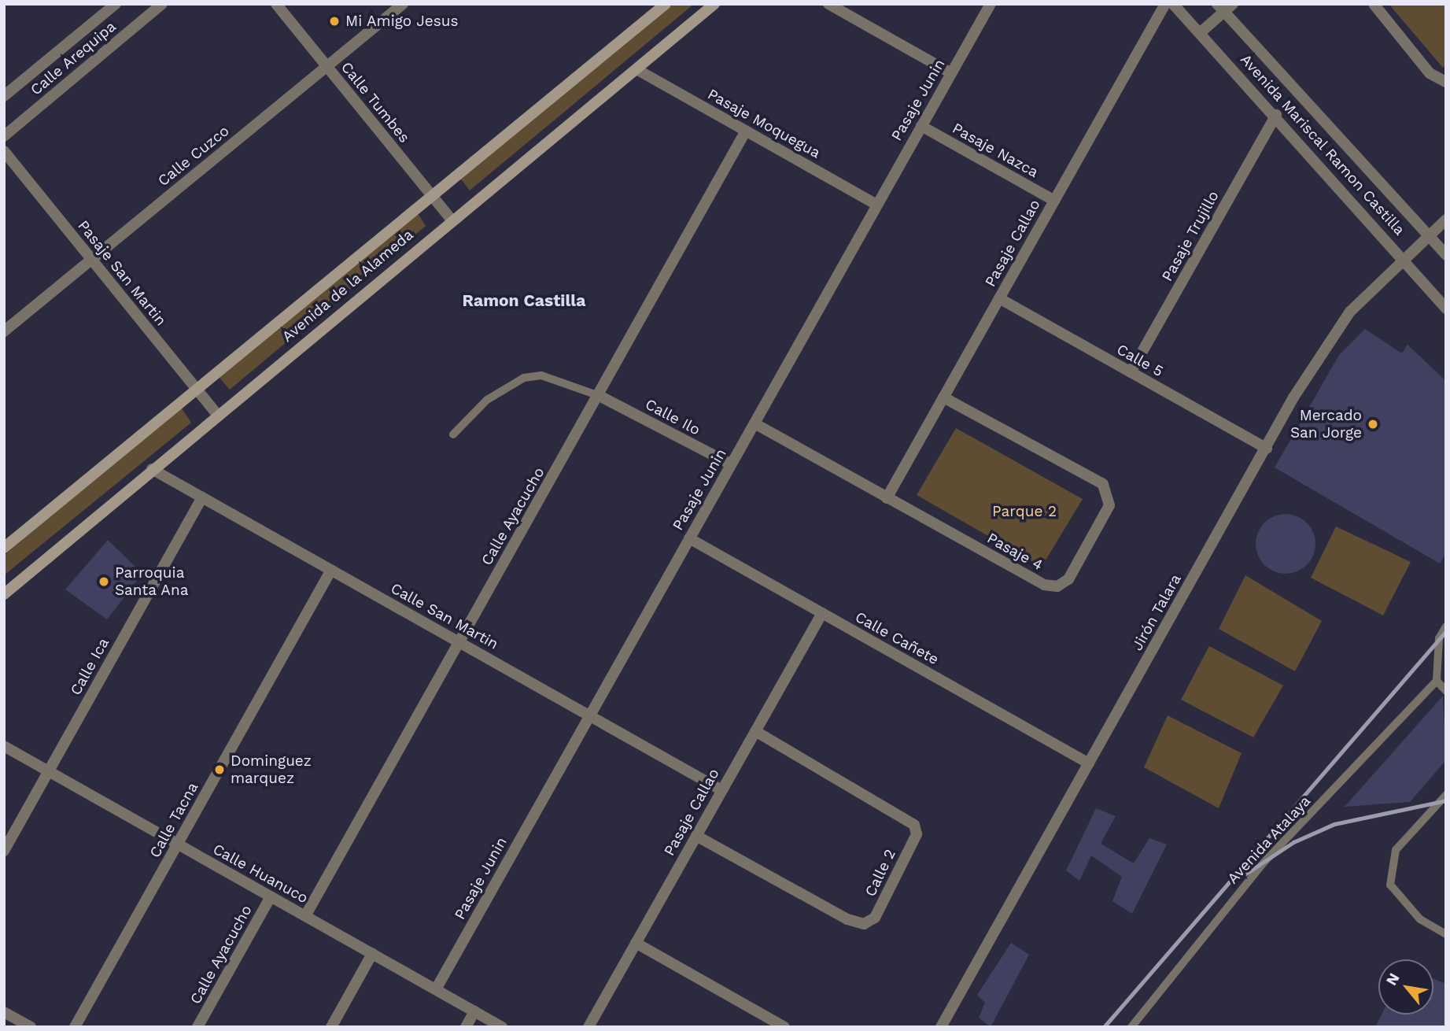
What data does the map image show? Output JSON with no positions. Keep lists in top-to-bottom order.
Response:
{
  "streets": {
    "street": [
      "Calle Arequipa",
      "Pasaje Junin",
      "Calle Tumbes",
      "Pasaje Moquegua",
      "Avenida Mariscal Ramon Castilla",
      "Pasaje Nazca",
      "Calle Cuzco",
      "Pasaje Trujillo",
      "Pasaje Callao",
      "Pasaje San Martin",
      "Avenida de la Alameda",
      "Calle 5",
      "Calle Ilo",
      "Calle Ayacucho",
      "Pasaje 4",
      "Jirón Talara",
      "Calle San Martin",
      "Calle Cañete",
      "Calle Ica",
      "Calle Tacna",
      "Calle 2",
      "Calle Huanuco"
    ],
    "lane": ["Avenida Atalaya"]
  },
  "crossings": [
    ["Pasaje Junin", "Pasaje Moquegua"],
    ["Pasaje Junin", "Pasaje Nazca"],
    ["Pasaje Junin", "Calle Ilo"],
    ["Pasaje Junin", "Pasaje 4"],
    ["Pasaje Junin", "Calle San Martin"],
    ["Pasaje Junin", "Calle Cañete"],
    ["Pasaje Junin", "Calle Huanuco"],
    ["Calle Tumbes", "Calle Cuzco"],
    ["Calle Tumbes", "Avenida de la Alameda"],
    ["Pasaje Moquegua", "Avenida de la Alameda"],
    ["Pasaje Moquegua", "Calle Ayacucho"],
    ["Avenida Mariscal Ramon Castilla", "Pasaje Trujillo"],
    ["Avenida Mariscal Ramon Castilla", "Jirón Talara"],
    ["Pasaje Nazca", "Pasaje Callao"],
    ["Calle Cuzco", "Pasaje San Martin"],
    ["Pasaje Trujillo", "Calle 5"],
    ["Pasaje Callao", "Calle 5"],
    ["Pasaje Callao", "Pasaje 4"],
    ["Pasaje Callao", "Calle San Martin"],
    ["Pasaje Callao", "Calle Cañete"],
    ["Pasaje Callao", "Calle 2"],
    ["Pasaje San Martin", "Avenida de la Alameda"],
    ["Avenida de la Alameda", "Calle San Martin"],
    ["Calle 5", "Jirón Talara"],
    ["Calle Ilo", "Calle Ayacucho"],
    ["Calle Ayacucho", "Calle San Martin"],
    ["Calle Ayacucho", "Calle Huanuco"],
    ["Jirón Talara", "Calle Cañete"],
    ["Calle San Martin", "Calle Ica"],
    ["Calle San Martin", "Calle Tacna"],
    ["Calle Ica", "Calle Huanuco"],
    ["Calle Tacna", "Calle Huanuco"]
  ],
  "districts": ["Ramon Castilla"],
  "parks": ["Parque 2"],
  "places": [
    "Mi Amigo Jesus",
    "Mercado San Jorge",
    "Parroquia Santa Ana",
    "Dominguez marquez"
  ],
  "north": "top left"
}
